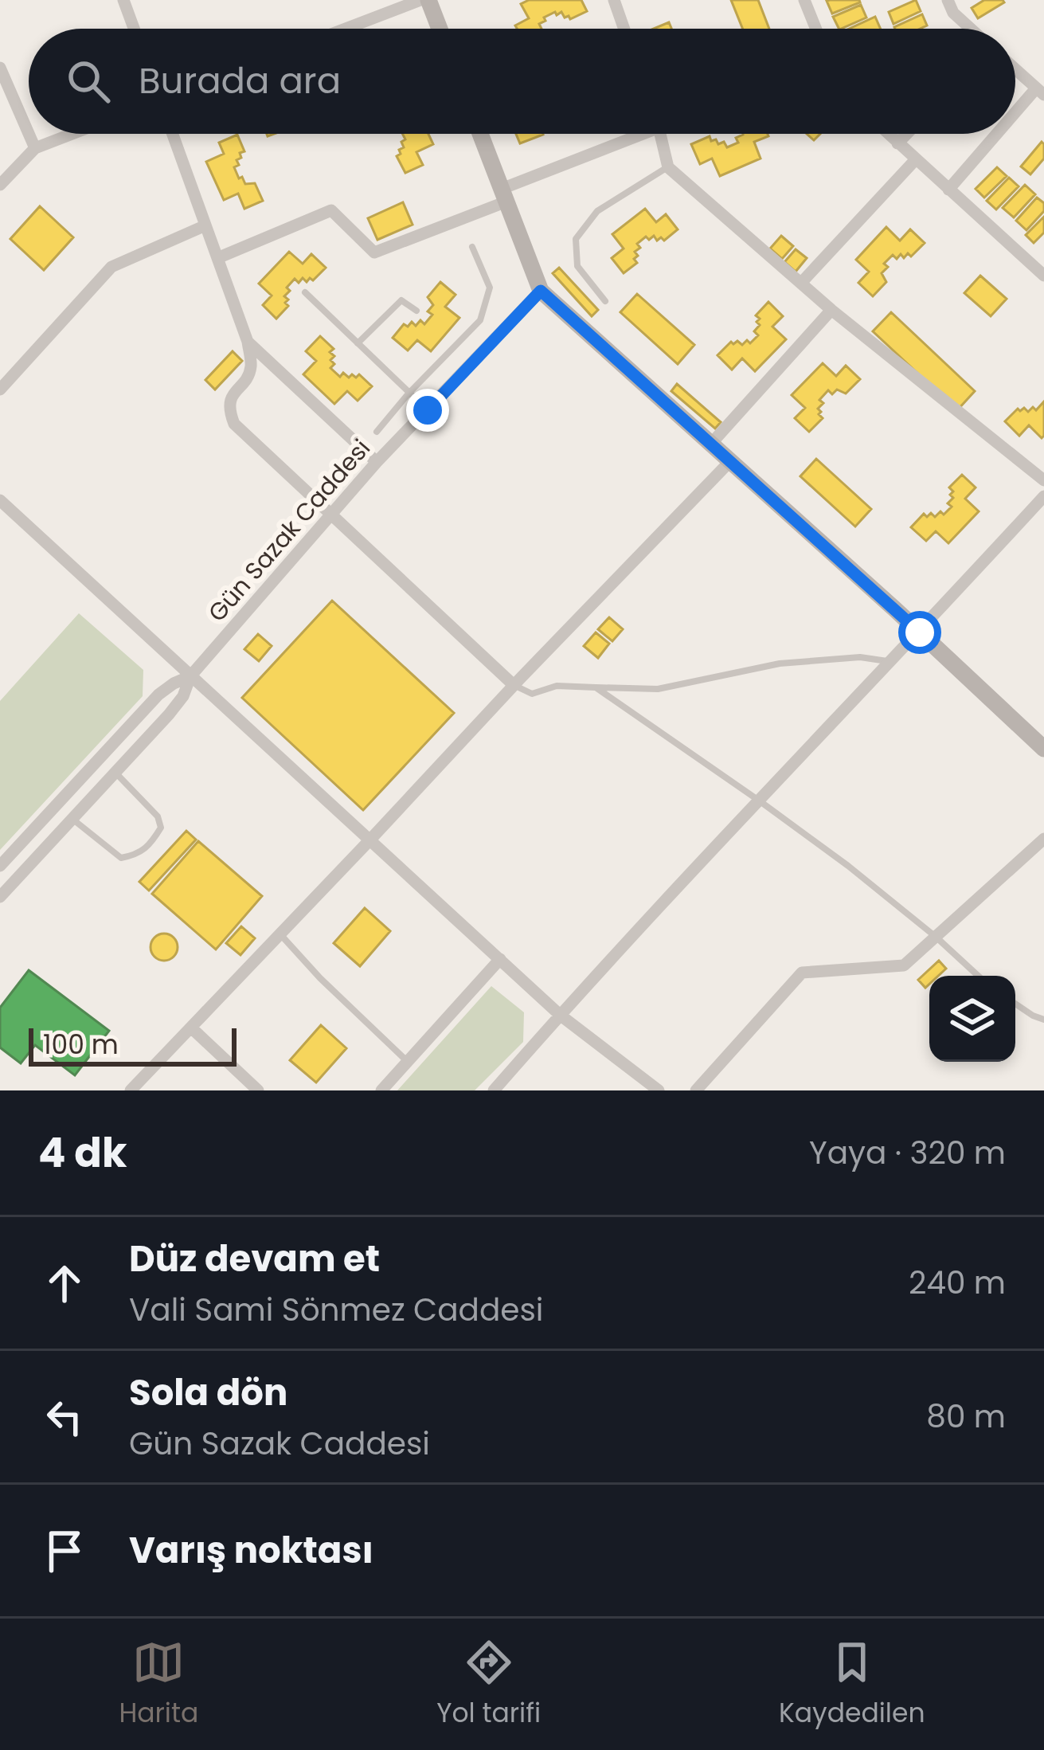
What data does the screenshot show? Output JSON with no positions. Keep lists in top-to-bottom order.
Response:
{
  "streets": {
    "street": ["Gün Sazak Caddesi"]
  },
  "scale_bar": "100 m",
  "page": {
    "search": "Burada ara",
    "scale": "100 m",
    "heading": ["4 dk", "Yaya · 320 m"],
    "list": [
      ["Düz devam et", "Vali Sami Sönmez Caddesi", "240 m"],
      ["Sola dön", "Gün Sazak Caddesi", "80 m"],
      "Varış noktası"
    ],
    "nav": ["Harita", "Yol tarifi", "Kaydedilen"]
  }
}
